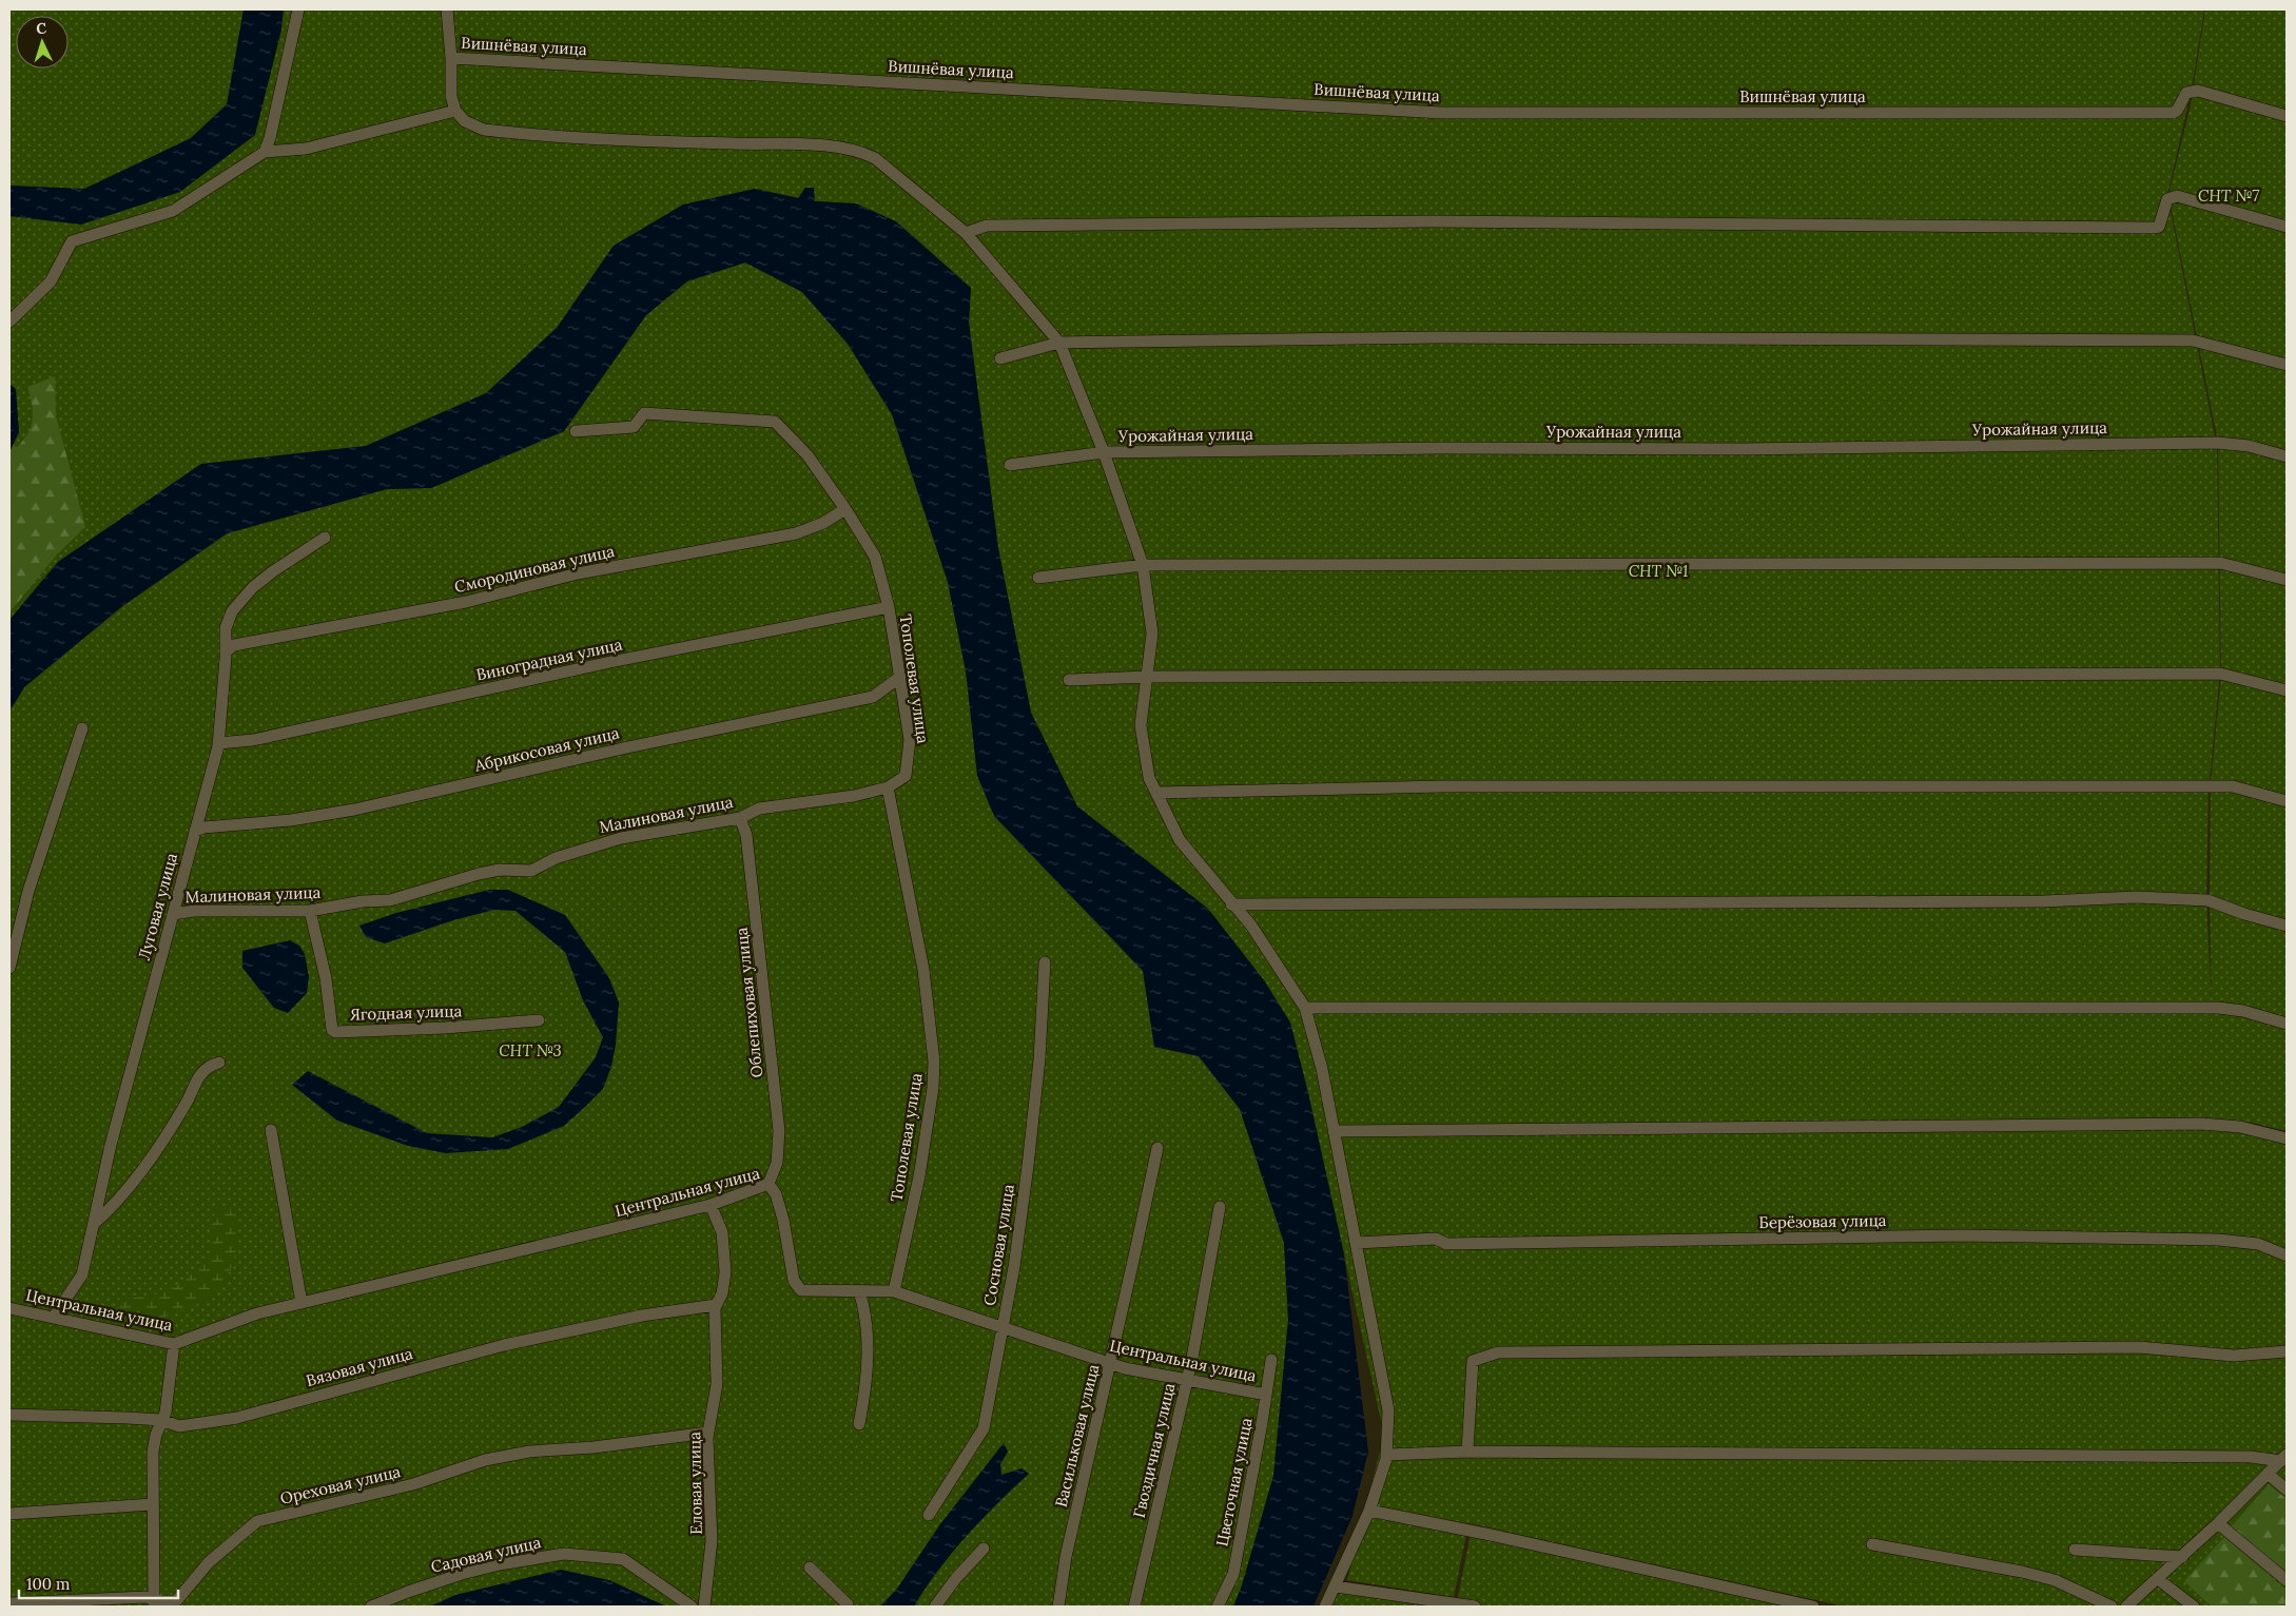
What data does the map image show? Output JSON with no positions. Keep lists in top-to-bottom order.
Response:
{
  "streets": {
    "street": [
      "Вишнёвая улица",
      "Урожайная улица",
      "Смородиновая улица",
      "Виноградная улица",
      "Тополевая улица",
      "Абрикосовая улица",
      "Малиновая улица",
      "Луговая улица",
      "Облепиховая улица",
      "Ягодная улица",
      "Центральная улица",
      "Берёзовая улица",
      "Сосновая улица",
      "Вязовая улица",
      "Васильковая улица",
      "Гвоздичная улица",
      "Цветочная улица",
      "Еловая улица",
      "Ореховая улица",
      "Садовая улица"
    ]
  },
  "crossings": [
    ["Смородиновая улица", "Тополевая улица"],
    ["Смородиновая улица", "Луговая улица"],
    ["Виноградная улица", "Тополевая улица"],
    ["Виноградная улица", "Луговая улица"],
    ["Тополевая улица", "Абрикосовая улица"],
    ["Тополевая улица", "Малиновая улица"],
    ["Тополевая улица", "Центральная улица"],
    ["Абрикосовая улица", "Луговая улица"],
    ["Малиновая улица", "Луговая улица"],
    ["Малиновая улица", "Облепиховая улица"],
    ["Малиновая улица", "Ягодная улица"],
    ["Луговая улица", "Центральная улица"],
    ["Облепиховая улица", "Центральная улица"],
    ["Центральная улица", "Сосновая улица"],
    ["Центральная улица", "Васильковая улица"],
    ["Центральная улица", "Гвоздичная улица"],
    ["Центральная улица", "Цветочная улица"],
    ["Центральная улица", "Еловая улица"],
    ["Вязовая улица", "Еловая улица"],
    ["Еловая улица", "Ореховая улица"]
  ],
  "parks": ["СНТ №7", "СНТ №1", "СНТ №3"],
  "scale_bar": "100 m",
  "north": "top"
}
